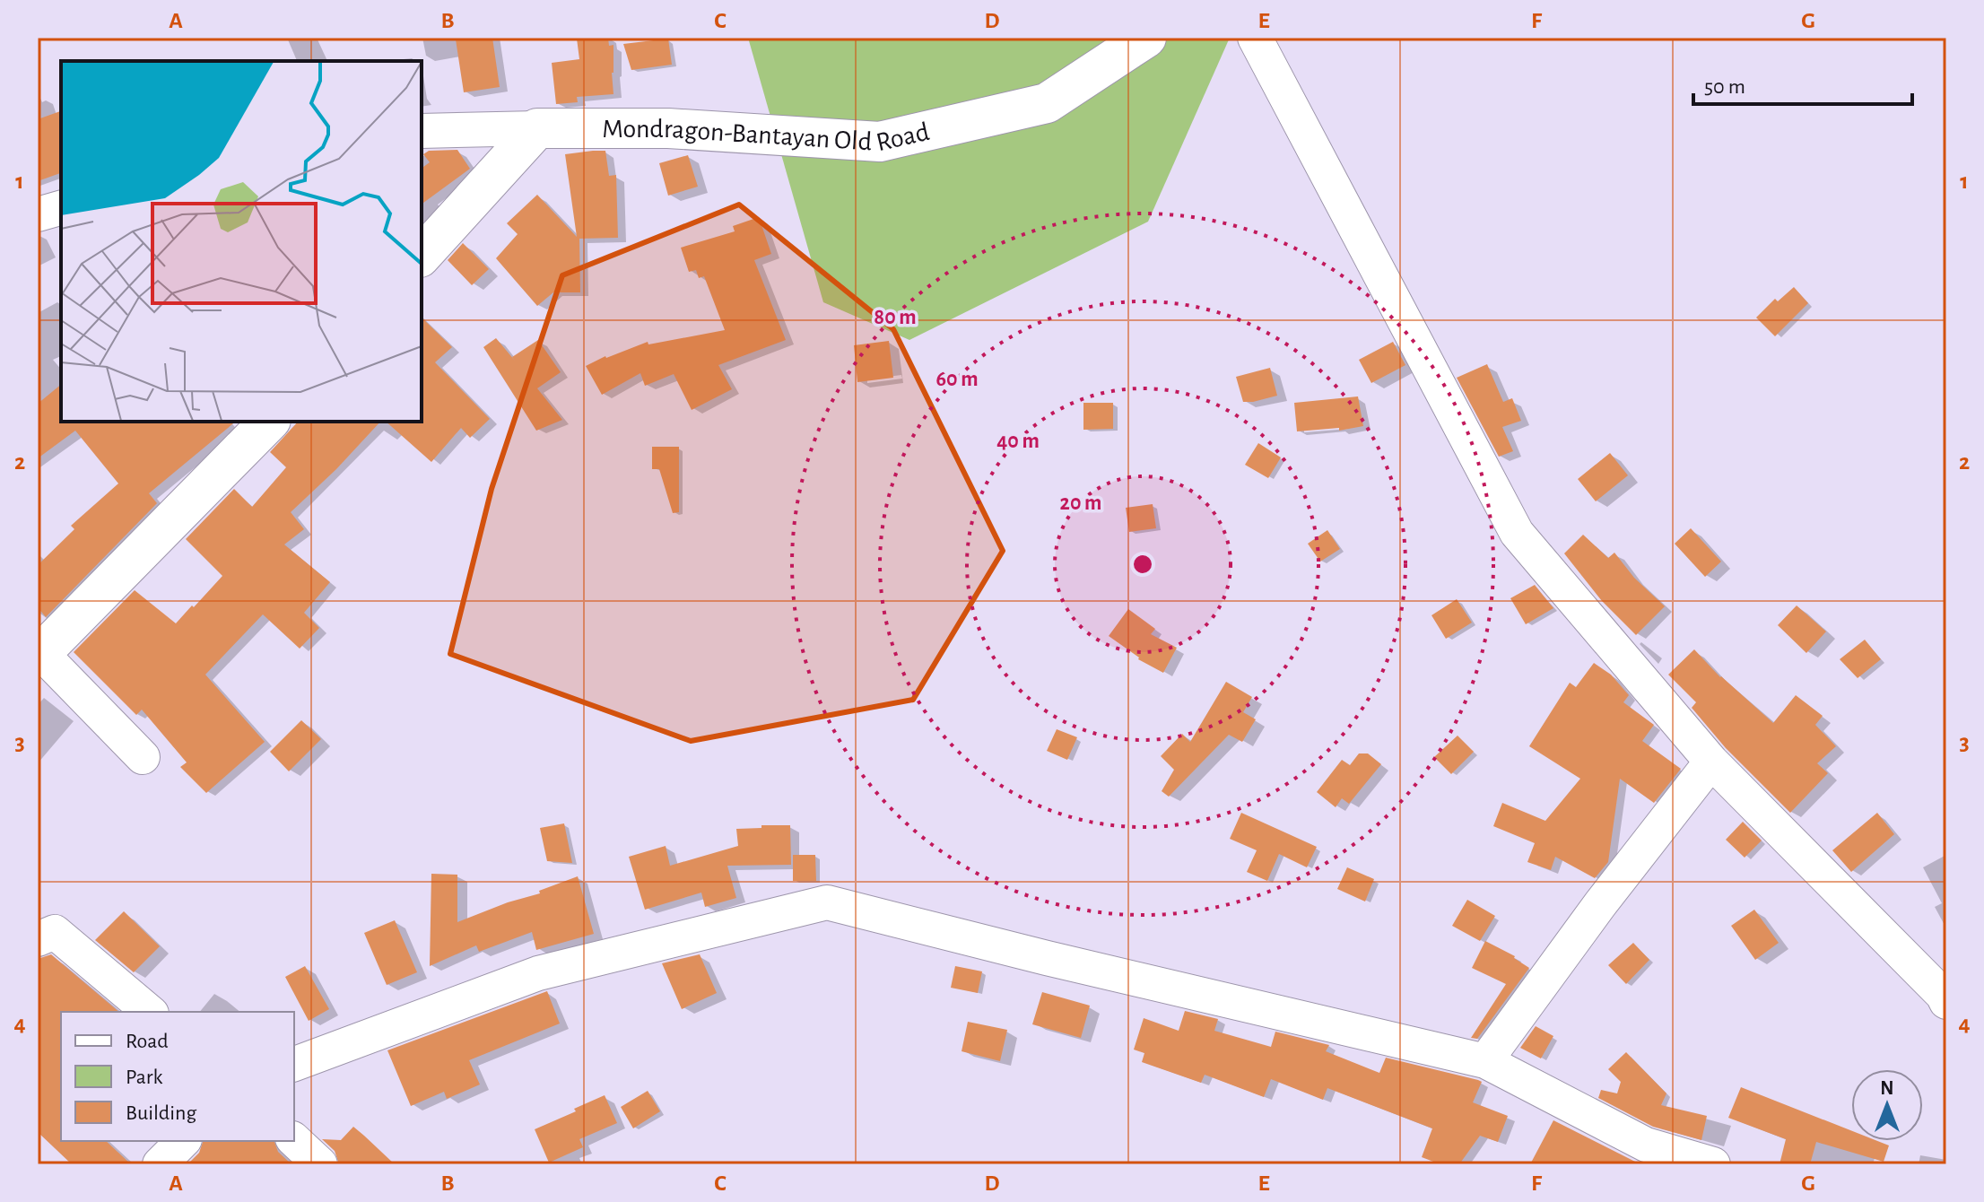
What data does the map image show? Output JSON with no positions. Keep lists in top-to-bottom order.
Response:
{
  "streets": {
    "street": ["Mondragon-Bantayan Old Road"]
  },
  "legend": ["Road", "Park", "Building"],
  "scale_bar": "50 m",
  "north": "top",
  "grid": {
    "columns": [
      "A",
      "B",
      "C",
      "D",
      "E",
      "F",
      "G"
    ],
    "rows": [
      "1",
      "2",
      "3",
      "4"
    ]
  },
  "rings": [
    "80 m",
    "60 m",
    "40 m",
    "20 m"
  ]
}
